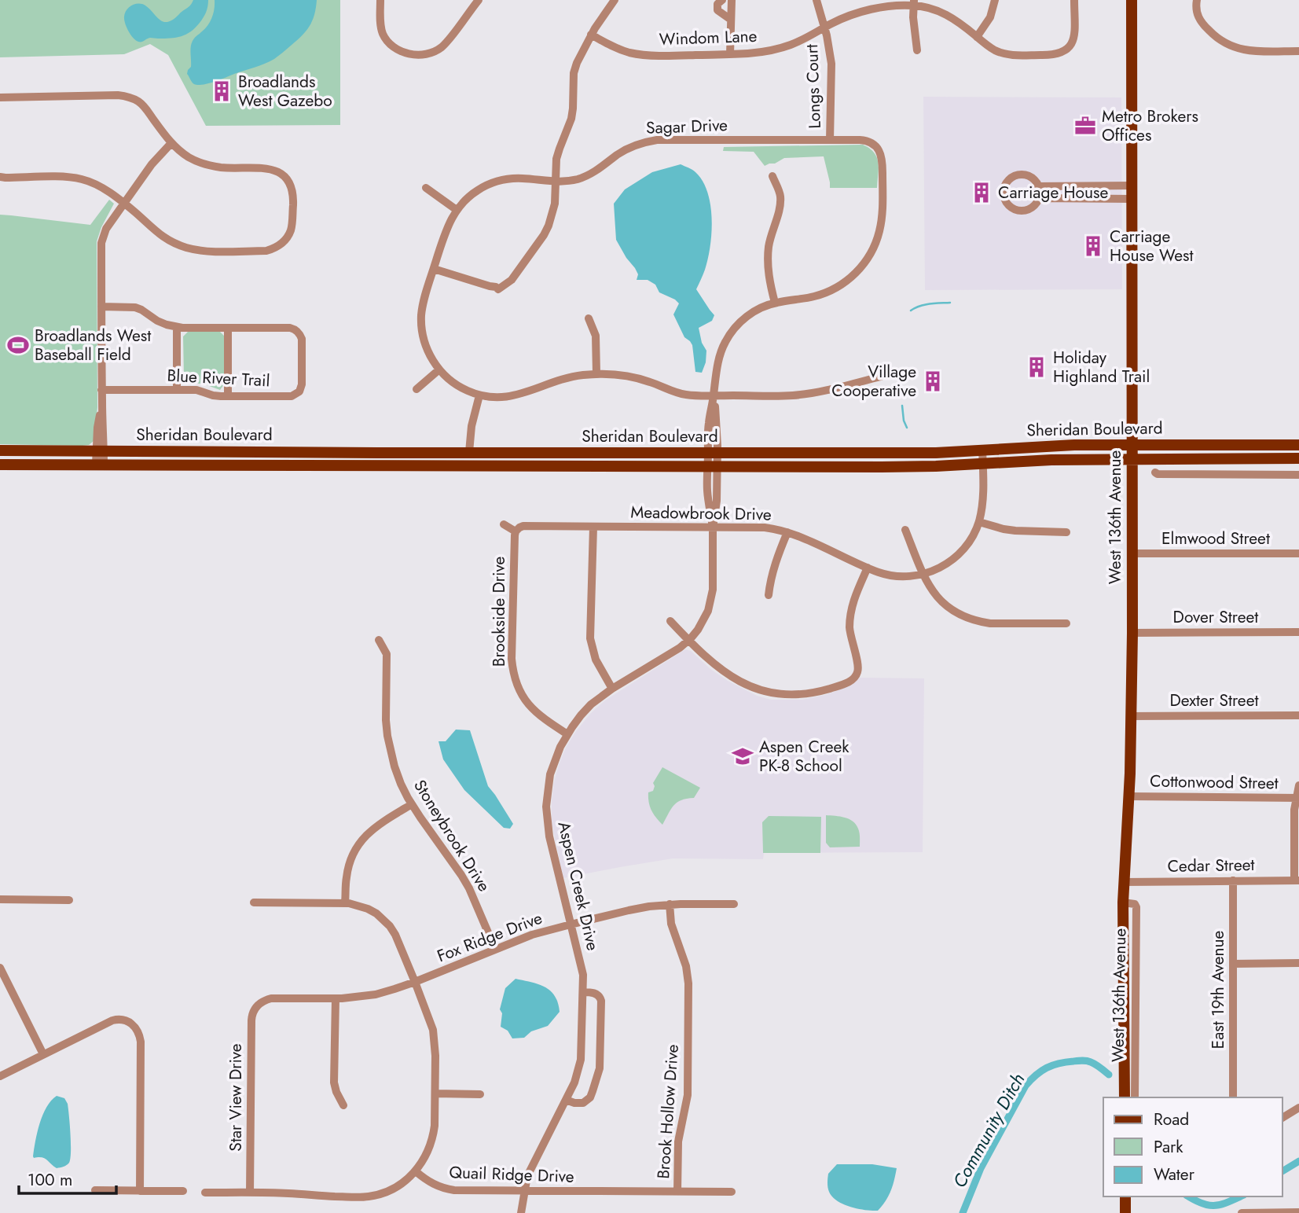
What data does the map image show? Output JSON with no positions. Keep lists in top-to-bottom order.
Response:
{
  "streets": {
    "main road": ["Sheridan Boulevard", "West 136th Avenue"],
    "street": [
      "Windom Lane",
      "Longs Court",
      "Sagar Drive",
      "Blue River Trail",
      "Meadowbrook Drive",
      "Elmwood Street",
      "Brookside Drive",
      "Dover Street",
      "Dexter Street",
      "Cottonwood Street",
      "Stoneybrook Drive",
      "Cedar Street",
      "Aspen Creek Drive",
      "Fox Ridge Drive",
      "East 19th Avenue",
      "Star View Drive",
      "Brook Hollow Drive",
      "Quail Ridge Drive"
    ]
  },
  "crossings": [
    ["Windom Lane", "Longs Court"],
    ["Longs Court", "Sagar Drive"],
    ["Longs Court", "Aspen Creek Drive"],
    ["Sagar Drive", "Aspen Creek Drive"],
    ["Sheridan Boulevard", "Meadowbrook Drive"],
    ["Sheridan Boulevard", "West 136th Avenue"],
    ["Sheridan Boulevard", "Aspen Creek Drive"],
    ["Meadowbrook Drive", "Brookside Drive"],
    ["Meadowbrook Drive", "Aspen Creek Drive"],
    ["West 136th Avenue", "Elmwood Street"],
    ["West 136th Avenue", "Dover Street"],
    ["West 136th Avenue", "Dexter Street"],
    ["West 136th Avenue", "Cottonwood Street"],
    ["West 136th Avenue", "Cedar Street"],
    ["Brookside Drive", "Aspen Creek Drive"],
    ["Stoneybrook Drive", "Fox Ridge Drive"],
    ["Cedar Street", "East 19th Avenue"],
    ["Aspen Creek Drive", "Fox Ridge Drive"],
    ["Aspen Creek Drive", "Quail Ridge Drive"],
    ["Fox Ridge Drive", "Star View Drive"],
    ["Fox Ridge Drive", "Brook Hollow Drive"],
    ["Brook Hollow Drive", "Quail Ridge Drive"]
  ],
  "water": ["Community Ditch"],
  "places": {
    "building": [
      "Broadlands West Gazebo",
      "Carriage House",
      "Carriage House West",
      "Holiday Highland Trail",
      "Village Cooperative"
    ],
    "office": ["Metro Brokers Offices"],
    "sports": ["Broadlands West Baseball Field"],
    "school or university": ["Aspen Creek PK-8 School"]
  },
  "legend": ["Road", "Park", "Water"],
  "scale_bar": "100 m"
}
